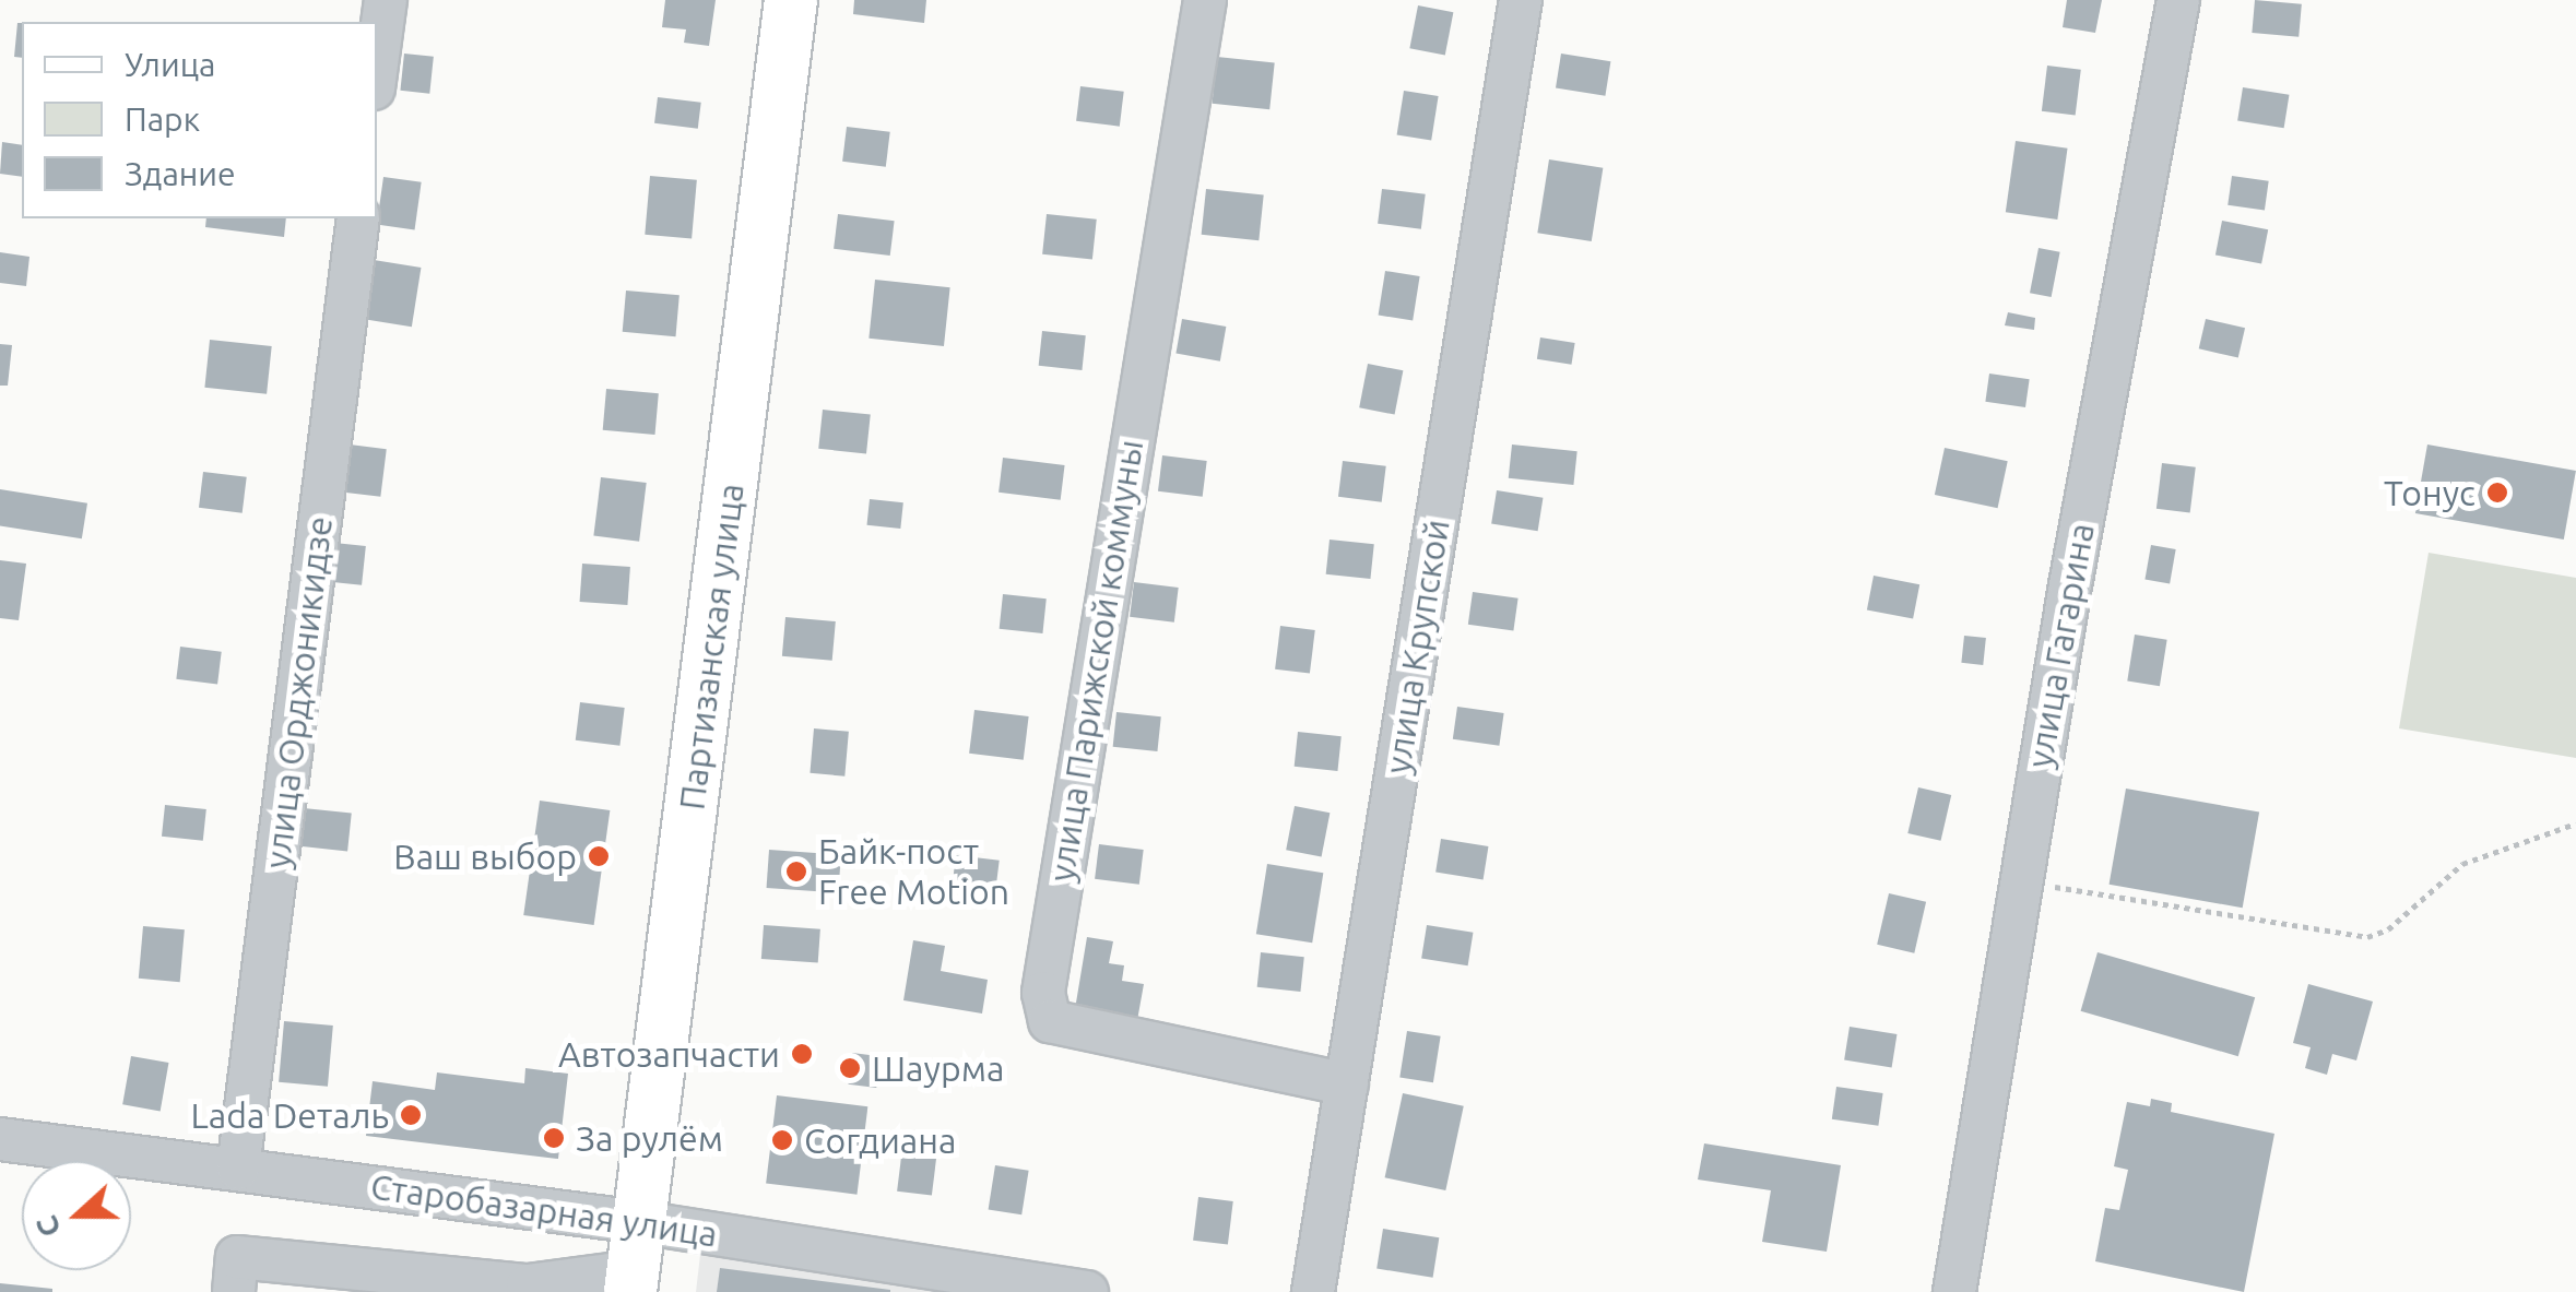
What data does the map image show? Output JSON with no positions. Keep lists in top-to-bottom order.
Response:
{
  "streets": {
    "main road": ["Партизанская улица"],
    "street": [
      "улица Гагарина",
      "улица Крупской",
      "улица Парижской коммуны",
      "улица Орджоникидзе",
      "Старобазарная улица"
    ]
  },
  "crossings": [
    ["Партизанская улица", "Старобазарная улица"],
    ["улица Крупской", "улица Парижской коммуны"],
    ["улица Орджоникидзе", "Старобазарная улица"]
  ],
  "places": [
    "Тонус",
    "Ваш выбор",
    "Байк-пост Free Motion",
    "Автозапчасти",
    "Шаурма",
    "Lada Dеталь",
    "За рулём",
    "Согдиана"
  ],
  "legend": ["Улица", "Парк", "Здание"],
  "north": "left"
}
